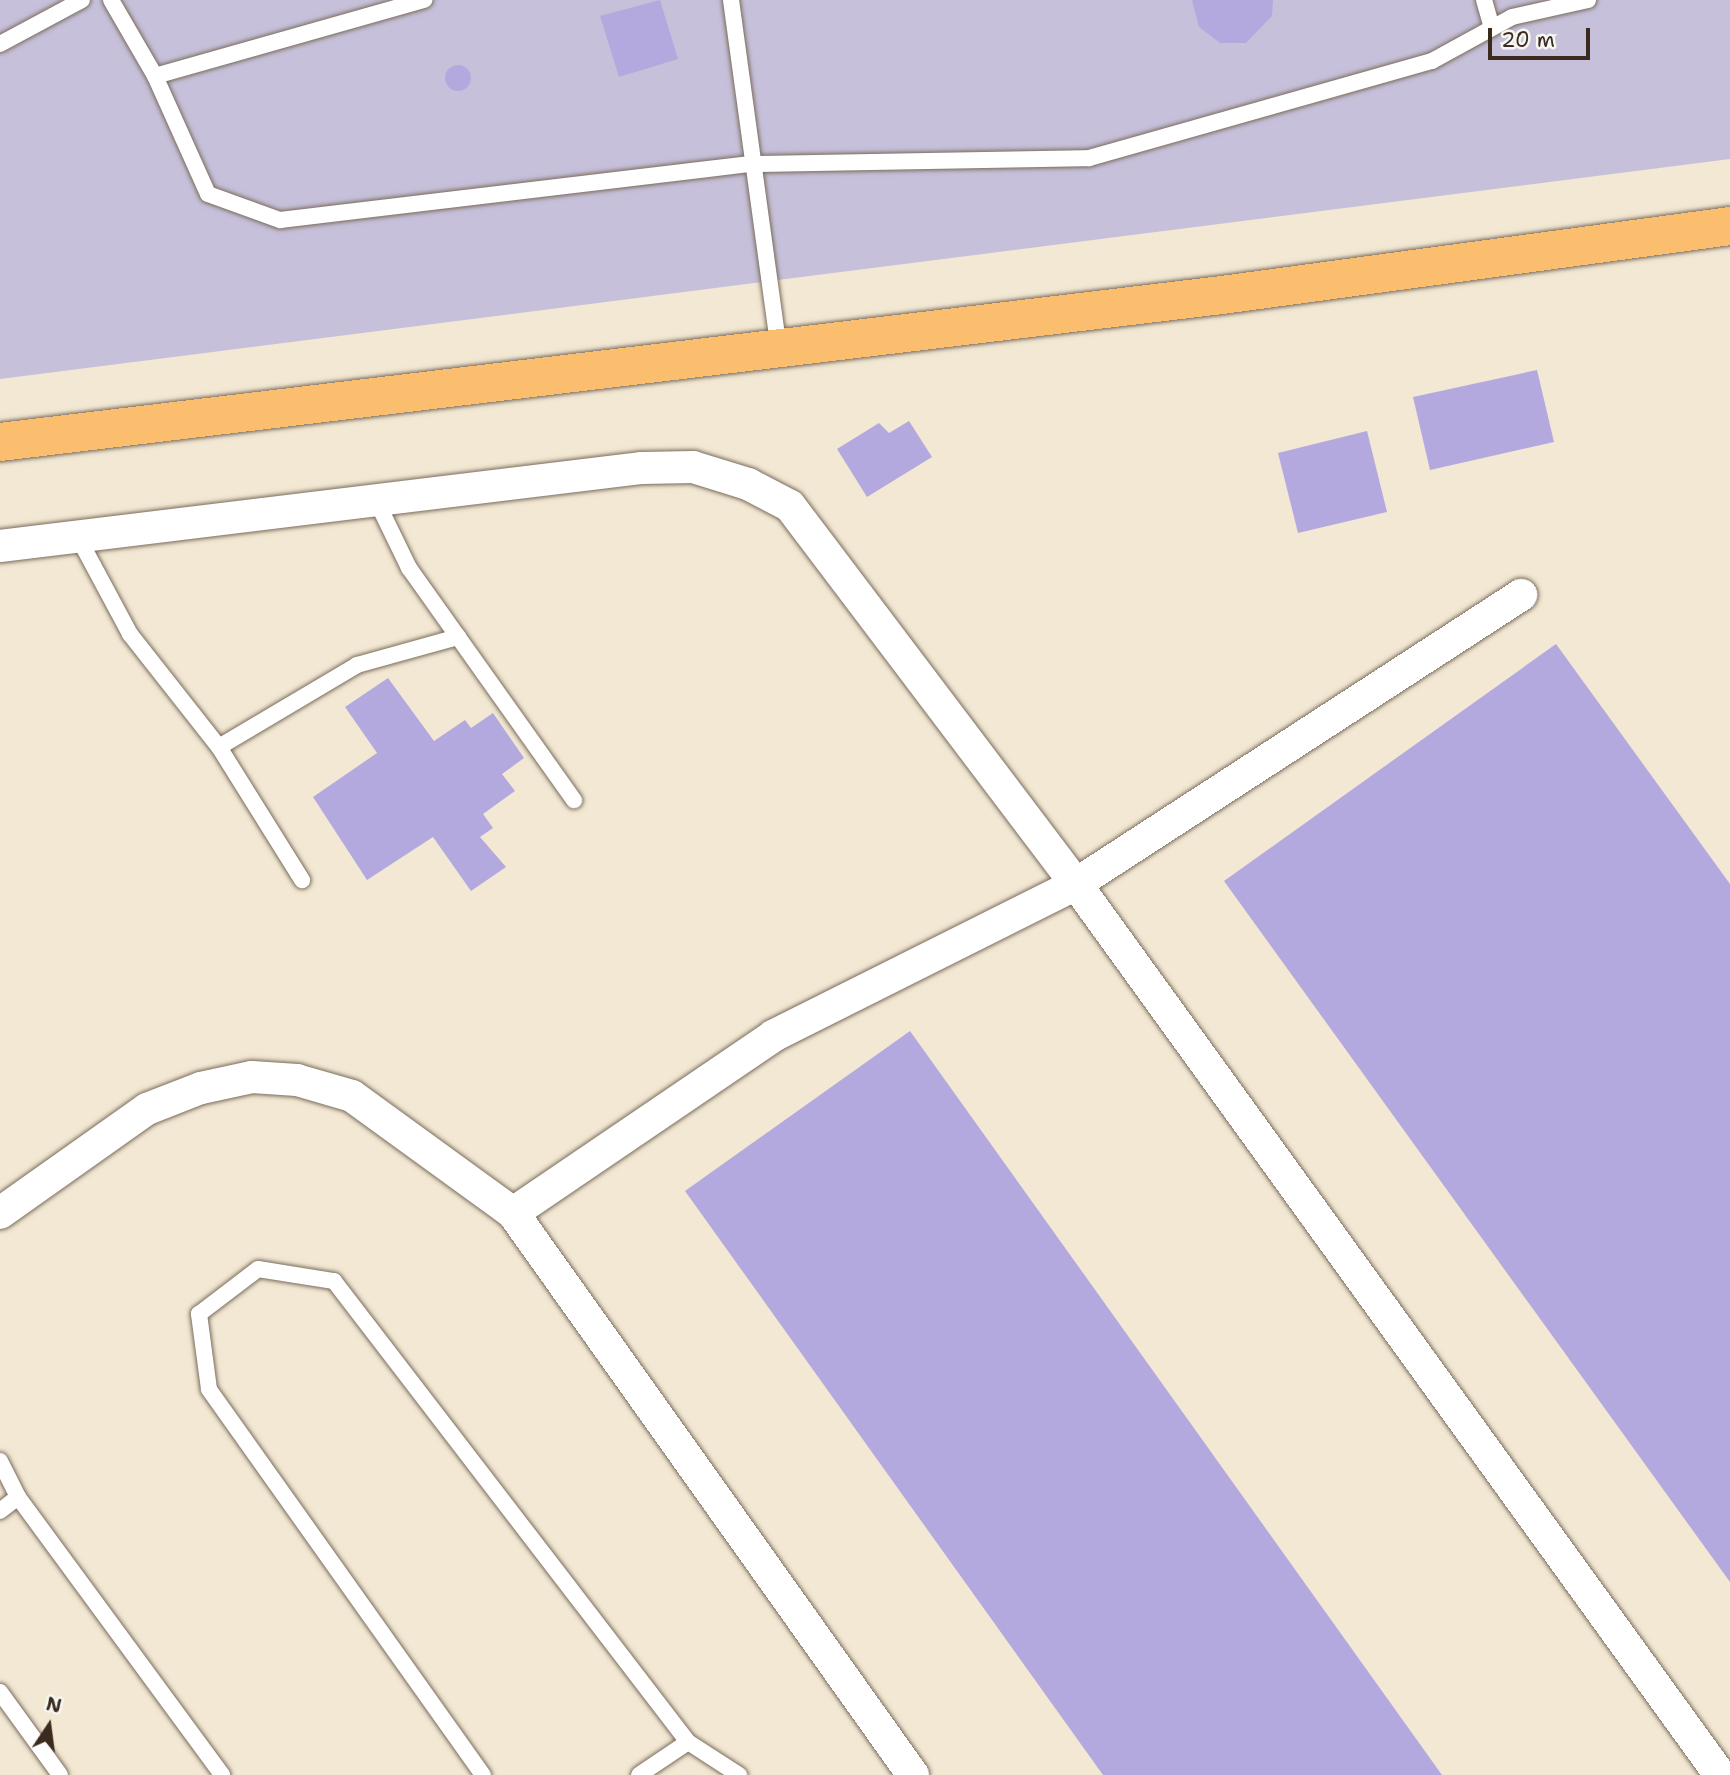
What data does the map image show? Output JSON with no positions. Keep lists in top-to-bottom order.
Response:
{
  "scale_bar": "20 m",
  "north": "top"
}
